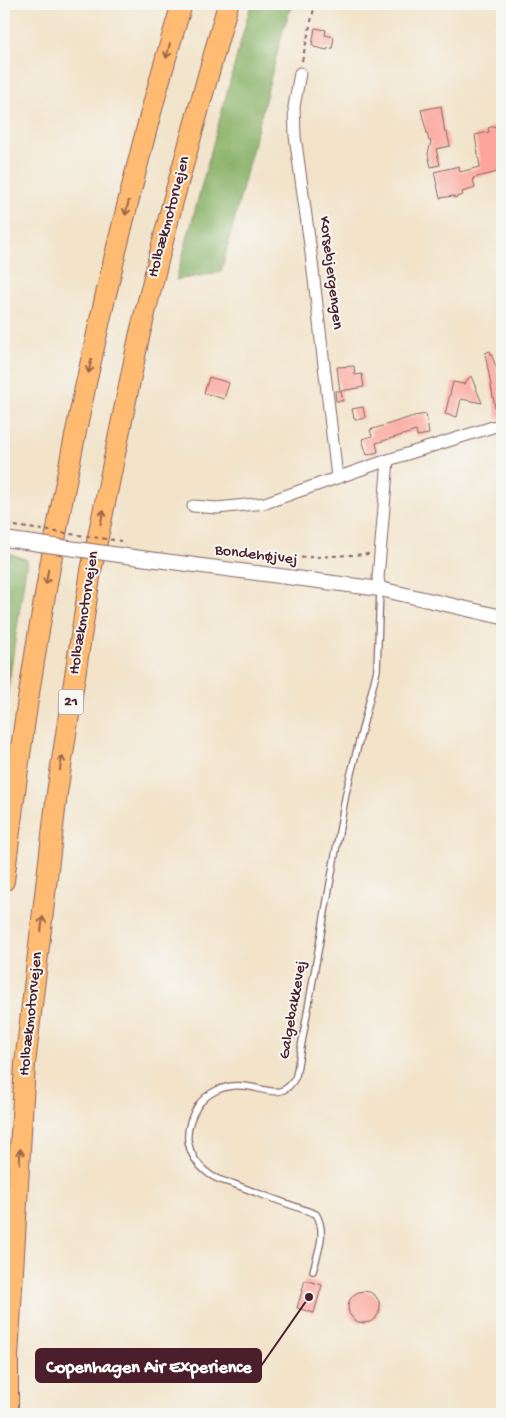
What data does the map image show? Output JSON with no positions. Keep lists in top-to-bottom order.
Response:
{
  "streets": {
    "highway": ["Holbækmotorvejen", "21"],
    "street": ["Korsebjergengen", "Bondehøjvej"],
    "lane": ["Galgebakkevej"]
  },
  "crossings": [
    ["Bondehøjvej", "Galgebakkevej"]
  ],
  "places": ["Copenhagen Air Experience"]
}
